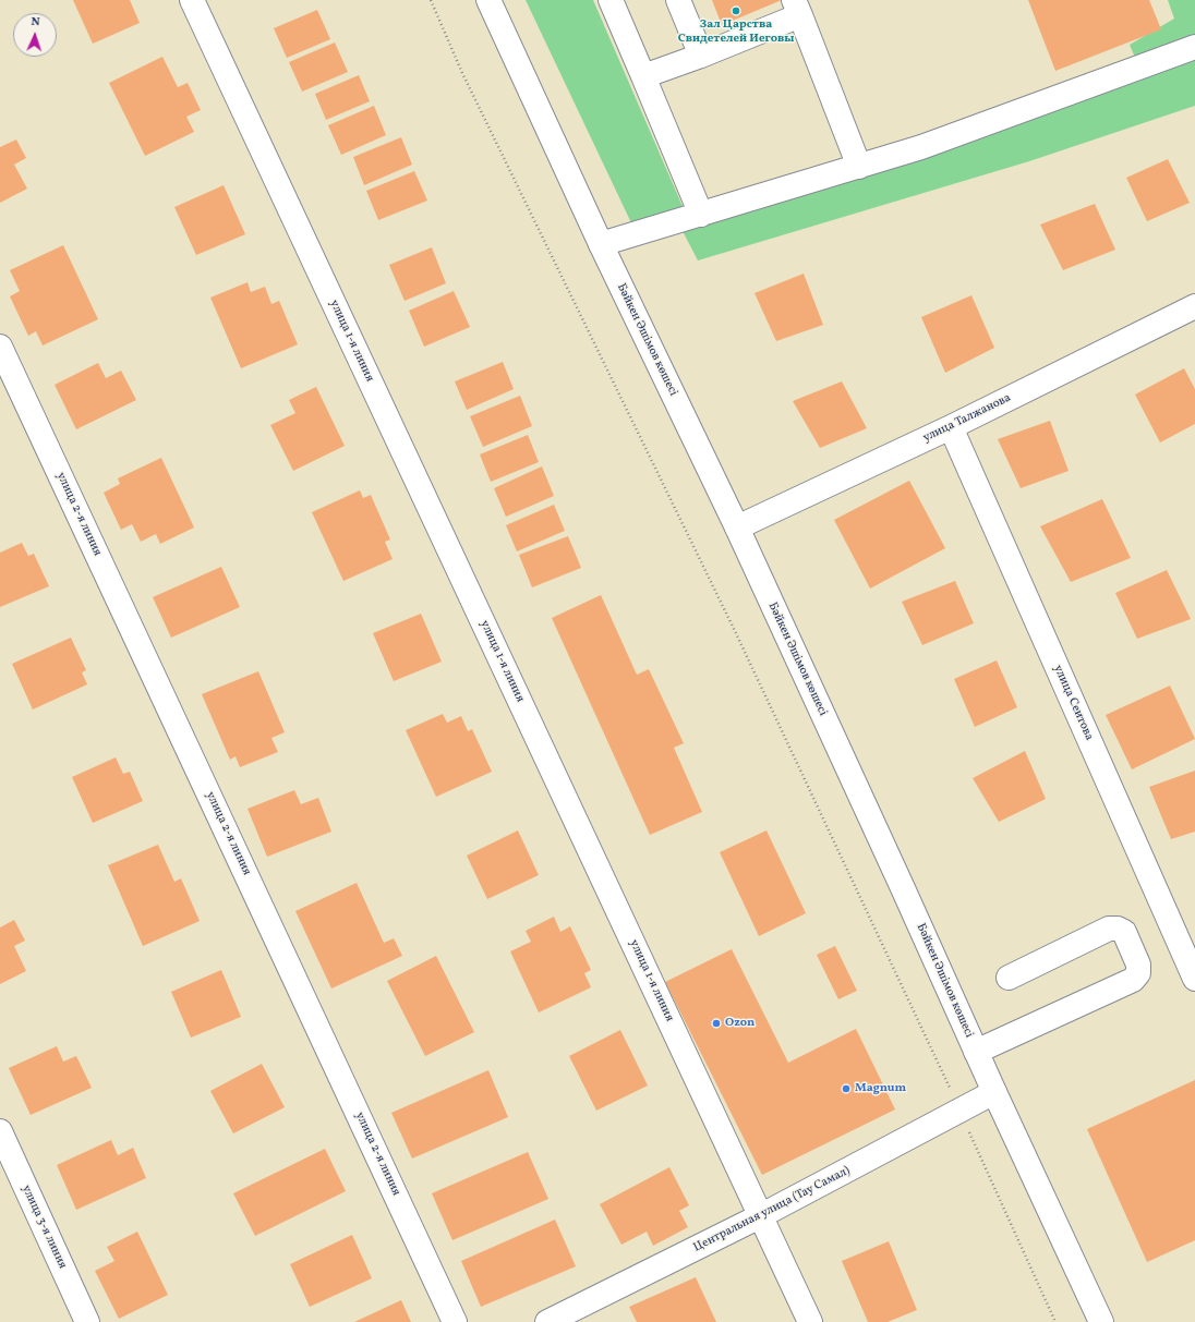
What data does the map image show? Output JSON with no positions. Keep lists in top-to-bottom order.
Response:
{
  "streets": {
    "street": [
      "Бәйкен Әшімов көшесі",
      "улица 1-я линия",
      "улица Талжанова",
      "улица 2-я линия",
      "улица Сеитова",
      "Центральная улица (Тау Самал)",
      "улица 3-я линия"
    ]
  },
  "crossings": [
    ["Бәйкен Әшімов көшесі", "улица Талжанова"],
    ["Бәйкен Әшімов көшесі", "Центральная улица (Тау Самал)"],
    ["улица 1-я линия", "Центральная улица (Тау Самал)"],
    ["улица Талжанова", "улица Сеитова"]
  ],
  "places": ["Зал Царства Свидетелей Иеговы", "Ozon", "Magnum"],
  "north": "top"
}
